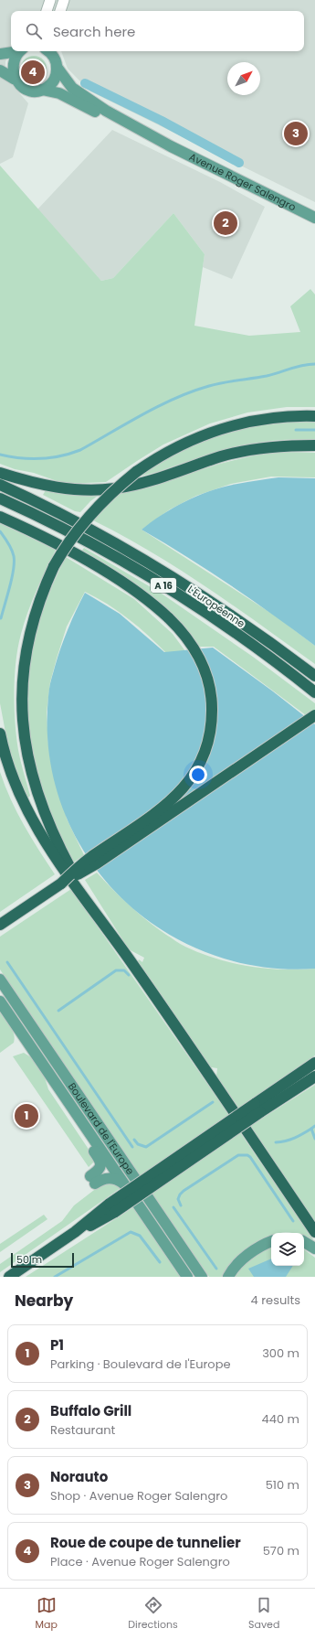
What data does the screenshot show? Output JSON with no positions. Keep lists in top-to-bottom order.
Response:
{
  "streets": {
    "highway": ["A 16", "L'Européenne"],
    "main road": ["Avenue Roger Salengro", "Boulevard de l'Europe"]
  },
  "scale_bar": "50 m",
  "north": "top right",
  "page": {
    "search": "Search here",
    "pins": [
      "4",
      "3",
      "2",
      "1"
    ],
    "scale": "50 m",
    "heading": ["Nearby", "4 results"],
    "list": [
      {
        "mark": "1",
        "name": "P1",
        "note": "Parking · Boulevard de l'Europe",
        "value": "300 m"
      },
      {
        "mark": "2",
        "name": "Buffalo Grill",
        "note": "Restaurant",
        "value": "440 m"
      },
      {
        "mark": "3",
        "name": "Norauto",
        "note": "Shop · Avenue Roger Salengro",
        "value": "510 m"
      },
      {
        "mark": "4",
        "name": "Roue de coupe de tunnelier",
        "note": "Place · Avenue Roger Salengro",
        "value": "570 m"
      }
    ],
    "nav": ["Map", "Directions", "Saved"]
  }
}
